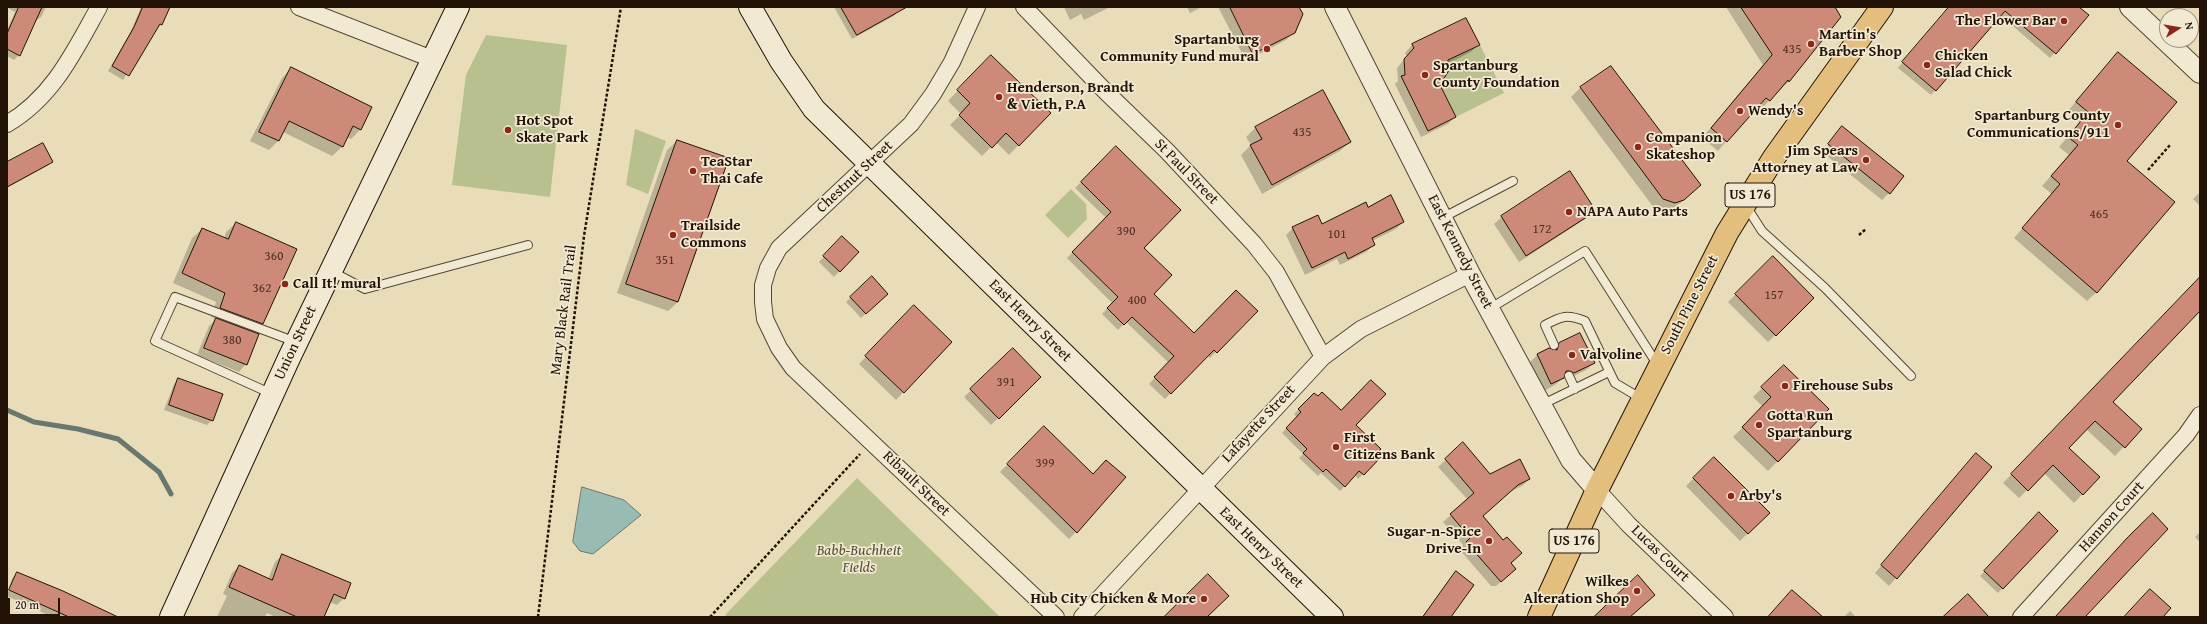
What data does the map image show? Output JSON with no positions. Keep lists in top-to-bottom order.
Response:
{
  "streets": {
    "highway": ["US 176", "South Pine Street"],
    "main road": ["East Henry Street", "Union Street"],
    "street": [
      "St Paul Street",
      "Chestnut Street",
      "East Kennedy Street",
      "Lafayette Street",
      "Ribault Street",
      "Hannon Court",
      "Lucas Court"
    ],
    "path": ["Mary Black Rail Trail"]
  },
  "crossings": [
    ["St Paul Street", "Lafayette Street"],
    ["Chestnut Street", "East Henry Street"],
    ["Chestnut Street", "Ribault Street"],
    ["East Kennedy Street", "South Pine Street"],
    ["East Kennedy Street", "Lafayette Street"],
    ["East Kennedy Street", "Lucas Court"],
    ["South Pine Street", "Lucas Court"],
    ["East Henry Street", "Lafayette Street"]
  ],
  "parks": ["Babb-Buchheit Fields"],
  "places": [
    "The Flower Bar",
    "Martin's Barber Shop",
    "Spartanburg Community Fund mural",
    "Chicken Salad Chick",
    "Spartanburg County Foundation",
    "Henderson, Brandt & Vieth, P.A",
    "Wendy's",
    "Spartanburg County Communications/911",
    "Hot Spot Skate Park",
    "Companion Skateshop",
    "Jim Spears Attorney at Law",
    "TeaStar Thai Cafe",
    "NAPA Auto Parts",
    "Trailside Commons",
    "Call It! mural",
    "Valvoline",
    "Firehouse Subs",
    "Gotta Run Spartanburg",
    "First Citizens Bank",
    "Arby's",
    "Sugar-n-Spice Drive-In",
    "Wilkes Alteration Shop",
    "Hub City Chicken & More"
  ],
  "house_numbers": [
    "435",
    "435",
    "465",
    "172",
    "390",
    "101",
    "360",
    "351",
    "362",
    "157",
    "400",
    "380",
    "391",
    "399"
  ],
  "scale_bar": "20 m",
  "north": "right"
}
